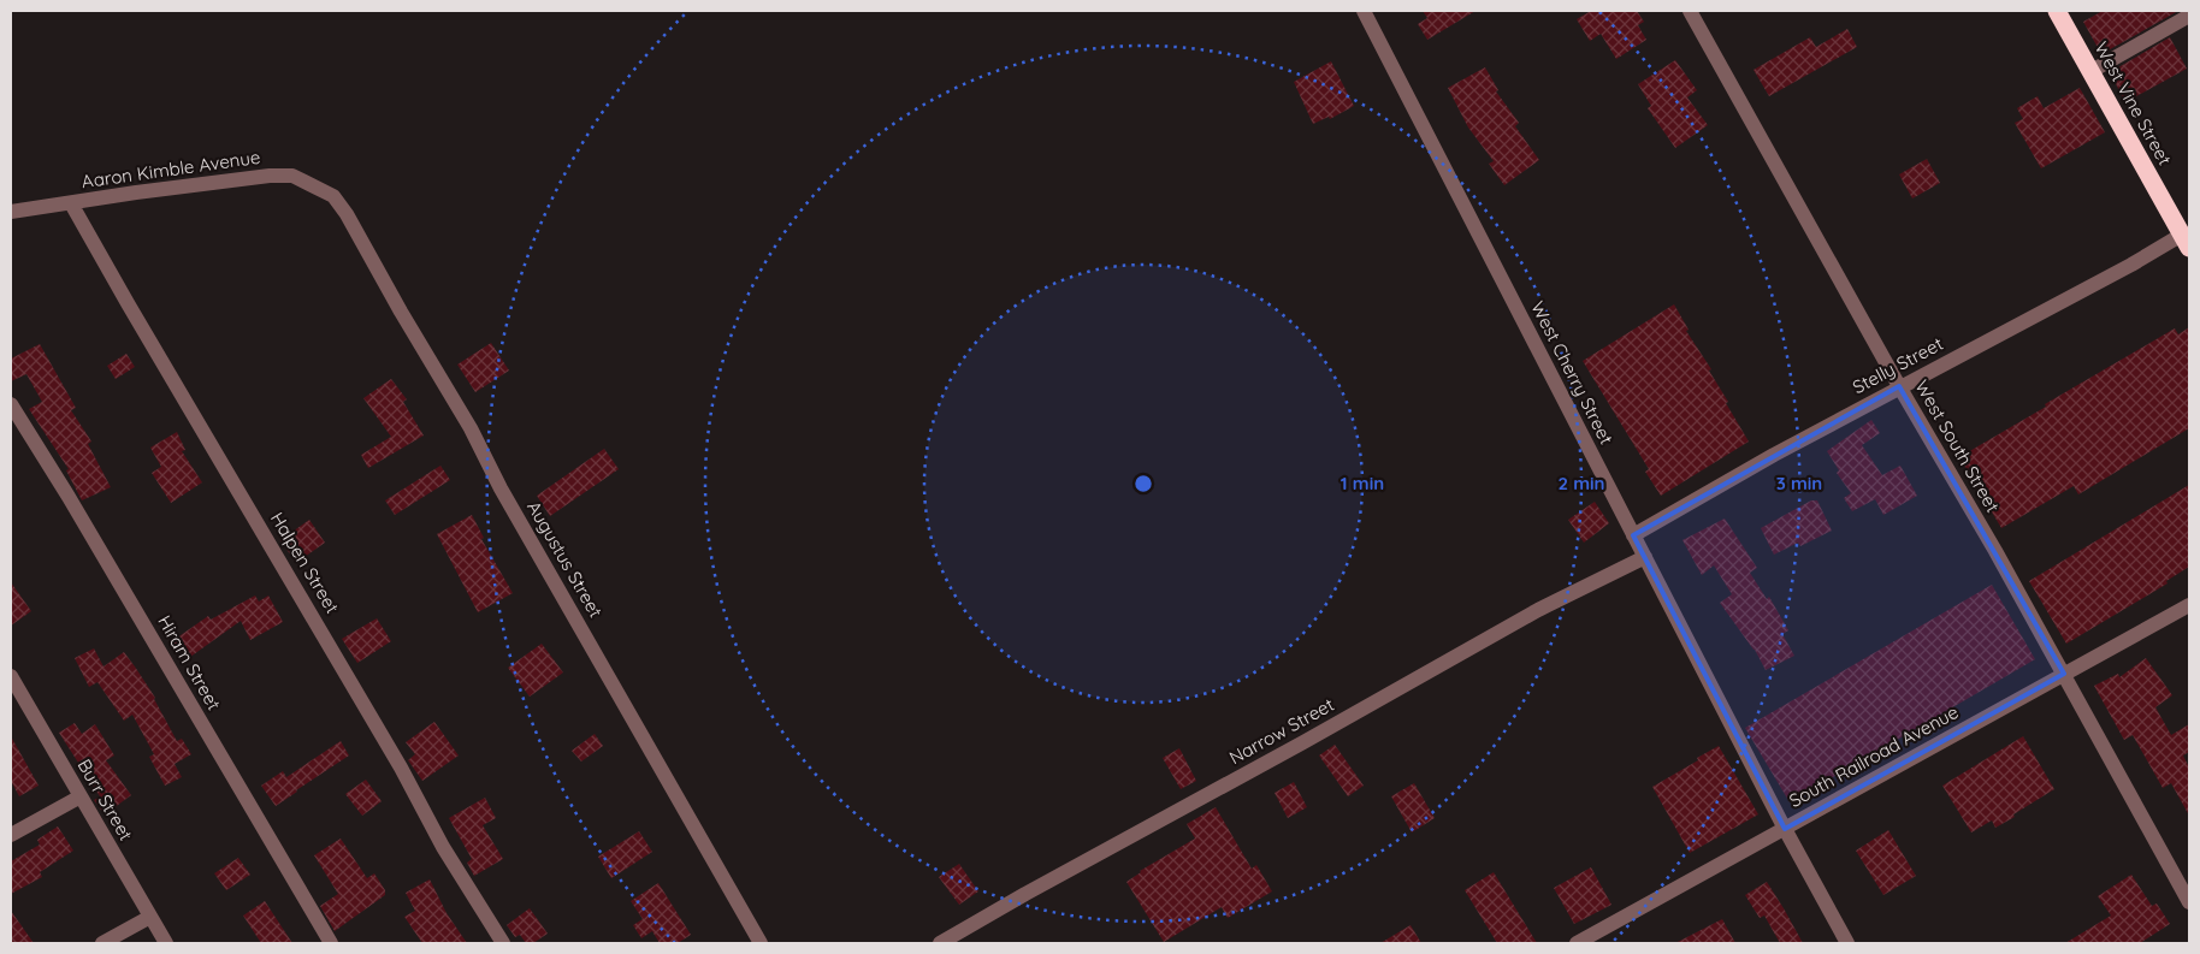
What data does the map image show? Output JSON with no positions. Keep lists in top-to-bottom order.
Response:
{
  "streets": {
    "highway": ["West Vine Street"],
    "street": [
      "Aaron Kimble Avenue",
      "Stelly Street",
      "West Cherry Street",
      "West South Street",
      "Augustus Street",
      "Halpen Street",
      "Hiram Street",
      "Narrow Street",
      "South Railroad Avenue",
      "Burr Street"
    ]
  },
  "crossings": [
    ["West Vine Street", "Stelly Street"],
    ["Aaron Kimble Avenue", "Augustus Street"],
    ["Aaron Kimble Avenue", "Halpen Street"],
    ["Stelly Street", "West Cherry Street"],
    ["Stelly Street", "West South Street"],
    ["West Cherry Street", "Narrow Street"],
    ["West Cherry Street", "South Railroad Avenue"],
    ["West South Street", "South Railroad Avenue"]
  ],
  "rings": ["1 min", "2 min", "3 min"]
}
